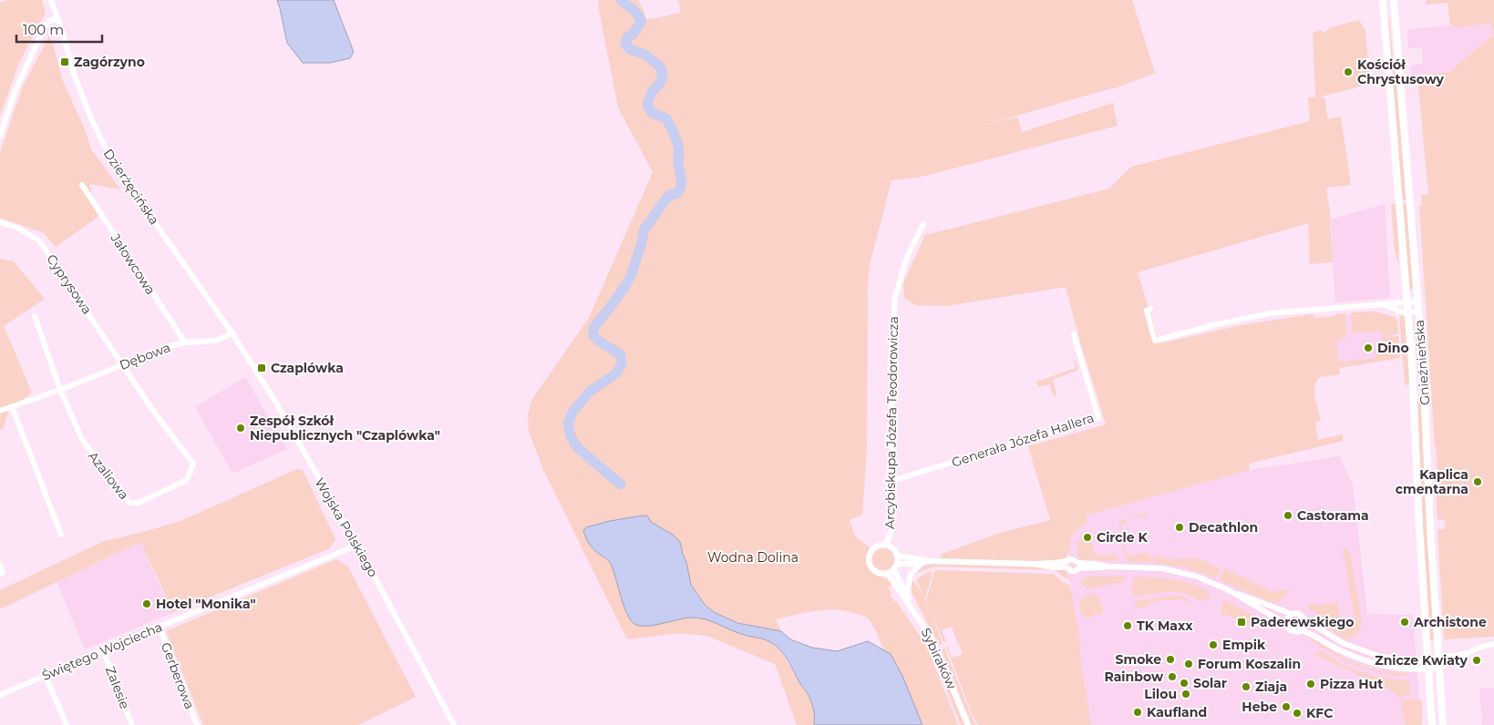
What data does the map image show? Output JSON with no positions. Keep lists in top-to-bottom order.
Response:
{
  "streets": {
    "main road": ["Gnieźnieńska"],
    "street": [
      "Dzierżęcińska",
      "Jałowcowa",
      "Cyprysowa",
      "Dębowa",
      "Arcybiskupa Józefa Teodorowicza",
      "Generała Józefa Hallera",
      "Azaliowa",
      "Wojska Polskiego",
      "Świętego Wojciecha",
      "Sybiraków",
      "Gerberowa",
      "Zalesie"
    ]
  },
  "crossings": [
    ["Dzierżęcińska", "Dębowa"],
    ["Dzierżęcińska", "Wojska Polskiego"],
    ["Jałowcowa", "Dębowa"],
    ["Cyprysowa", "Dębowa"],
    ["Cyprysowa", "Azaliowa"],
    ["Dębowa", "Azaliowa"],
    ["Dębowa", "Wojska Polskiego"],
    ["Arcybiskupa Józefa Teodorowicza", "Generała Józefa Hallera"],
    ["Arcybiskupa Józefa Teodorowicza", "Sybiraków"],
    ["Wojska Polskiego", "Świętego Wojciecha"],
    ["Świętego Wojciecha", "Gerberowa"],
    ["Świętego Wojciecha", "Zalesie"]
  ],
  "parks": ["Wodna Dolina"],
  "places": {
    "transit": ["Zagórzyno", "Czaplówka", "Paderewskiego"],
    "other": [
      "Kościół Chrystusowy",
      "Dino",
      "Zespół Szkół Niepublicznych \"Czaplówka\"",
      "Kaplica cmentarna",
      "Castorama",
      "Decathlon",
      "Circle K",
      "Hotel \"Monika\"",
      "Archistone",
      "TK Maxx",
      "Empik",
      "Smoke",
      "Znicze Kwiaty",
      "Forum Koszalin",
      "Rainbow",
      "Solar",
      "Pizza Hut",
      "Ziaja",
      "Lilou",
      "Hebe",
      "Kaufland",
      "KFC"
    ]
  },
  "scale_bar": "100 m"
}
